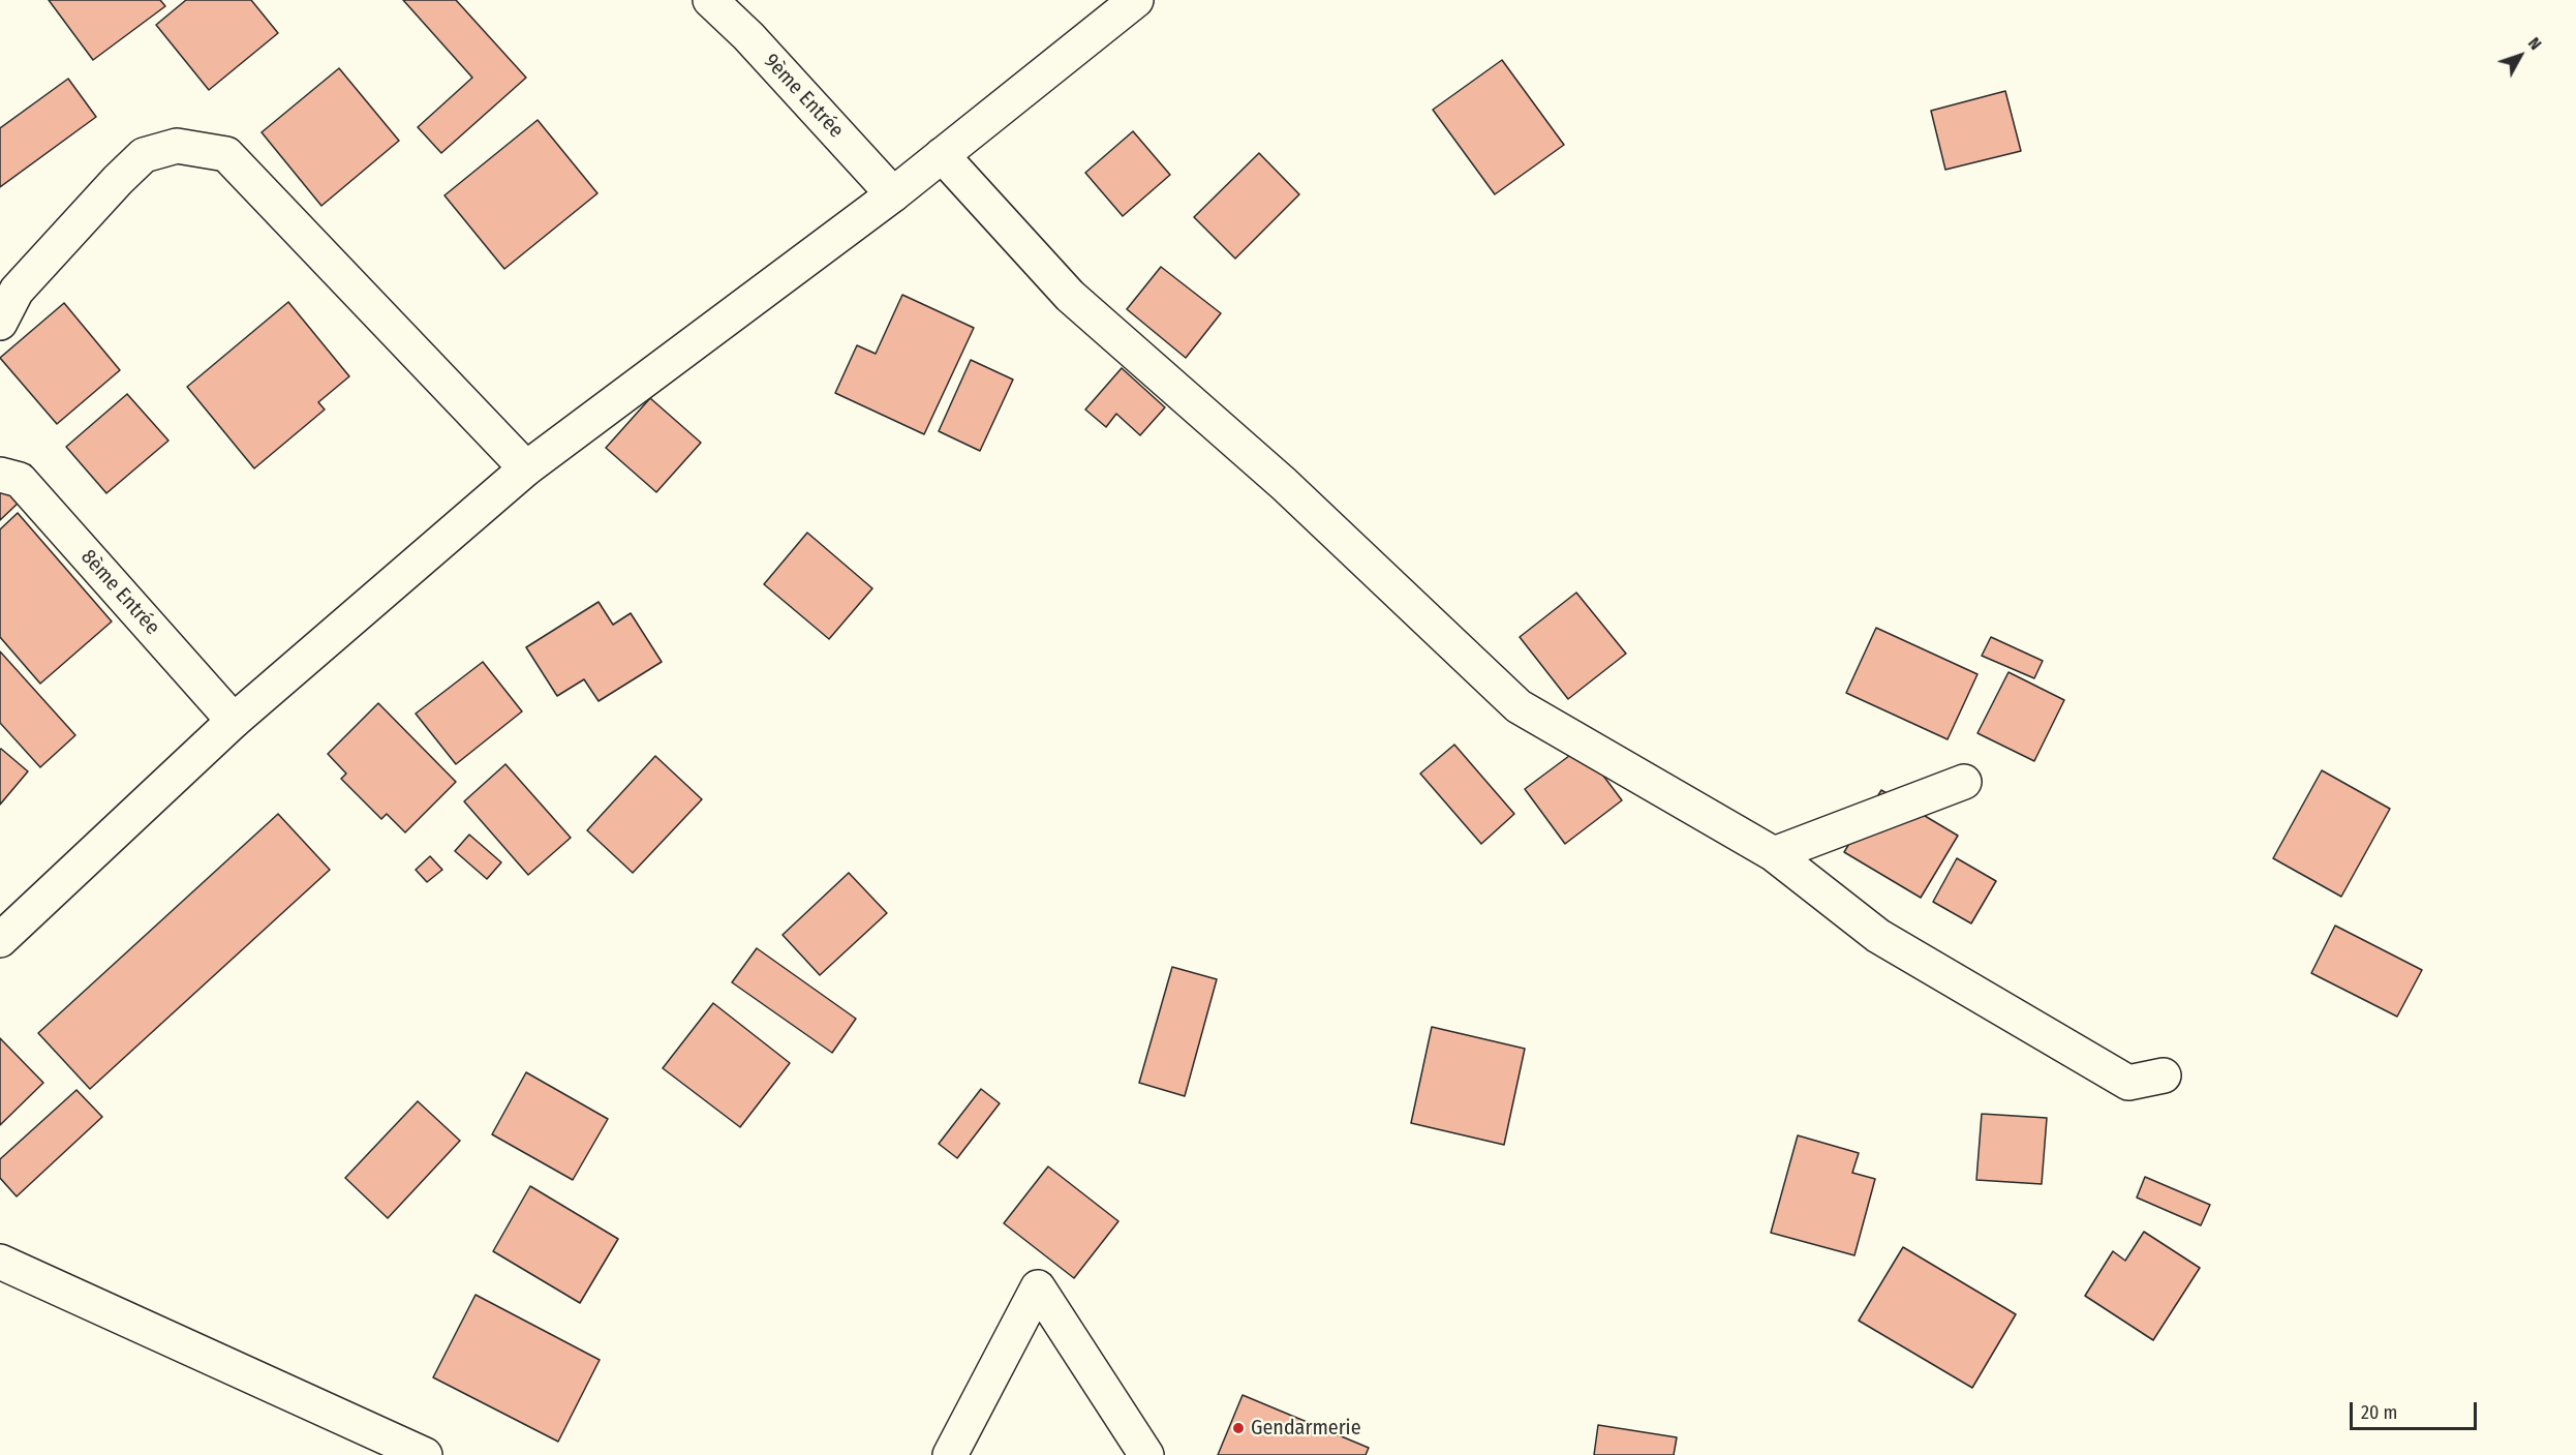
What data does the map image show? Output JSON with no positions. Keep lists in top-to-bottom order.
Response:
{
  "streets": {
    "street": ["9ème Entrée", "8ème Entrée"]
  },
  "places": ["Gendarmerie"],
  "scale_bar": "20 m",
  "north": "top right"
}
